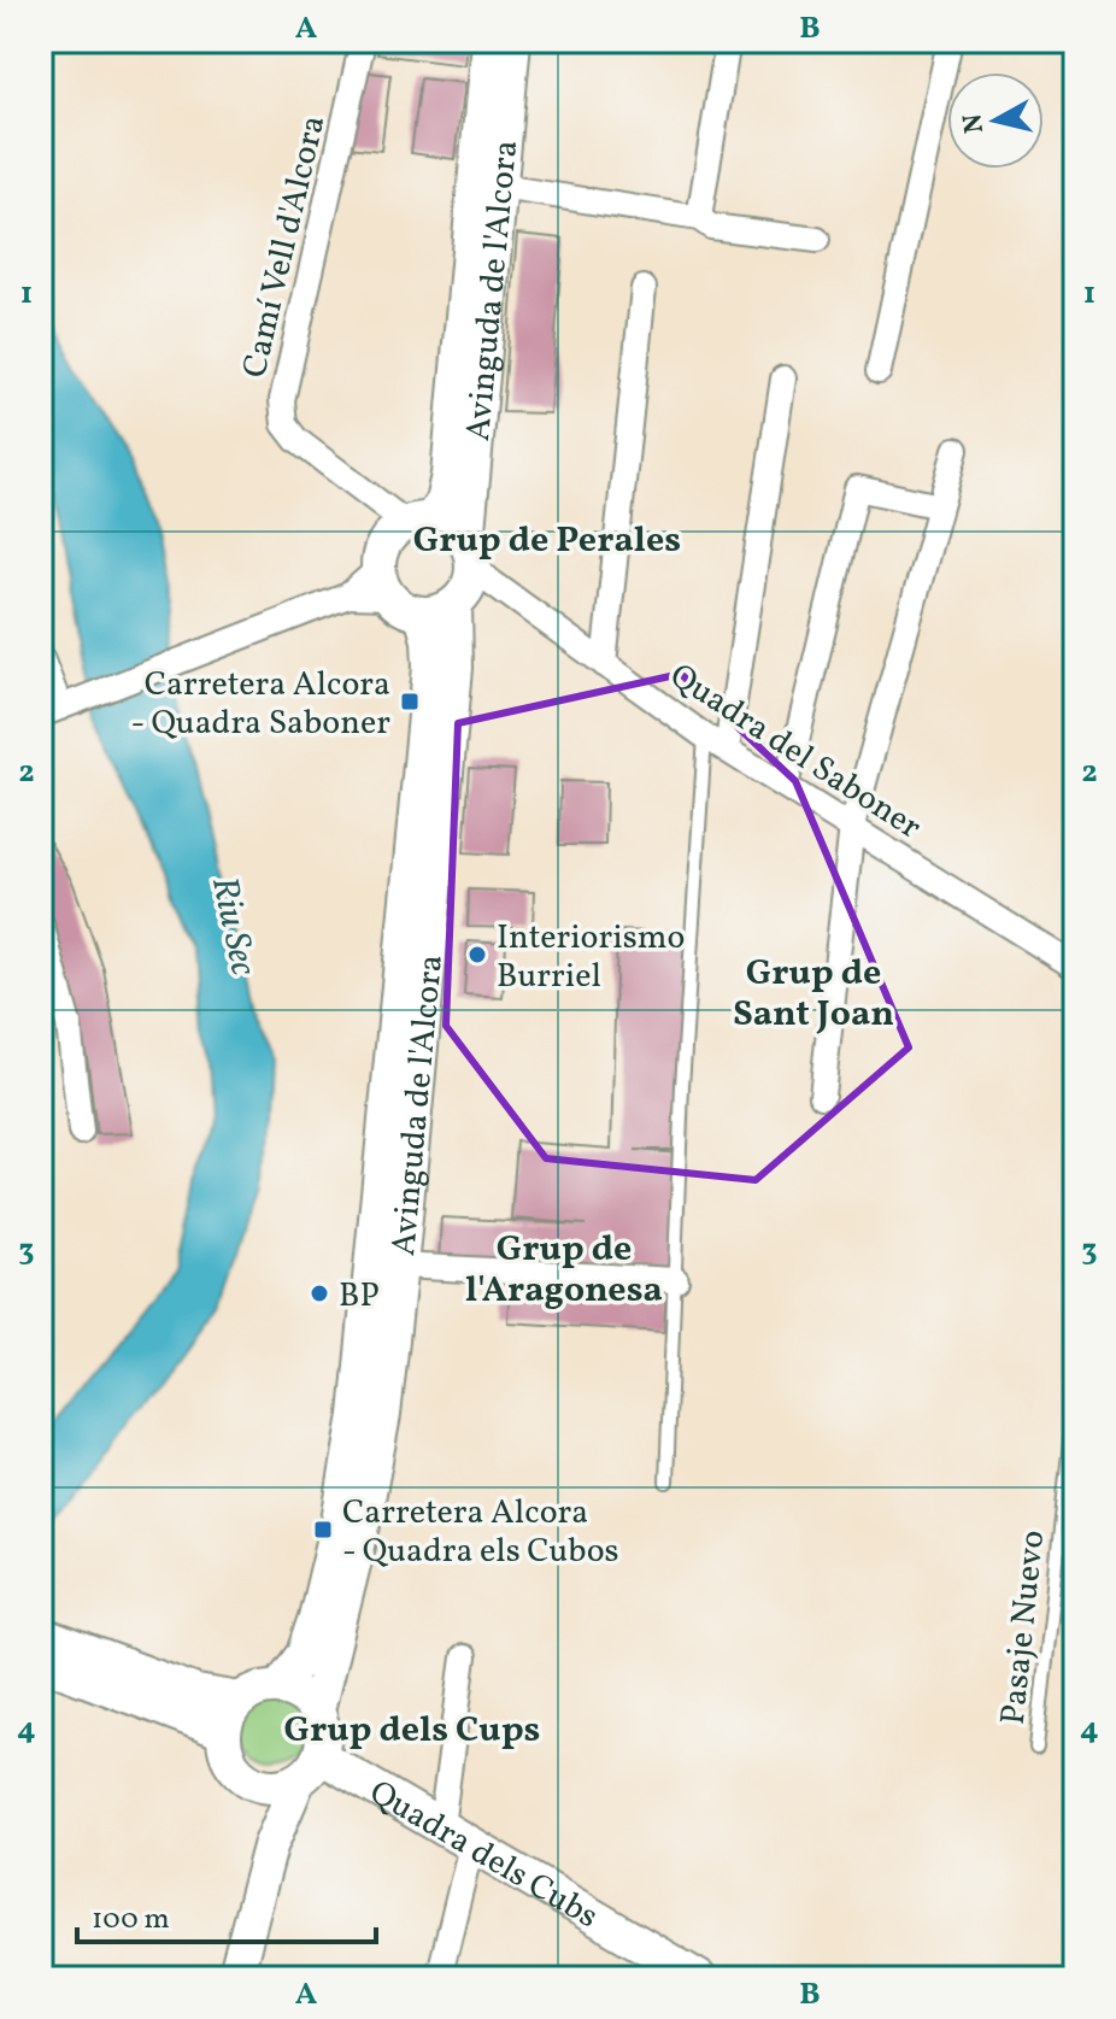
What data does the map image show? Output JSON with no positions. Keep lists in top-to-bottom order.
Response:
{
  "streets": {
    "main road": ["Avinguda de l'Alcora", "Quadra dels Cubs"],
    "street": ["Camí Vell d'Alcora", "Quadra del Saboner"],
    "lane": ["Pasaje Nuevo"]
  },
  "crossings": [
    ["Camí Vell d'Alcora", "Avinguda de l'Alcora"],
    ["Camí Vell d'Alcora", "Quadra del Saboner"],
    ["Avinguda de l'Alcora", "Quadra del Saboner"],
    ["Avinguda de l'Alcora", "Quadra dels Cubs"]
  ],
  "districts": [
    "Grup de Perales",
    "Grup de Sant Joan",
    "Grup de l'Aragonesa",
    "Grup dels Cups"
  ],
  "water": ["Riu Sec"],
  "places": {
    "transit": ["Carretera Alcora - Quadra Saboner", "Carretera Alcora - Quadra els Cubos"],
    "other": ["Interiorismo Burriel", "BP"]
  },
  "scale_bar": "100 m",
  "north": "left",
  "grid": {
    "columns": ["A", "B"],
    "rows": [
      "1",
      "2",
      "3",
      "4"
    ]
  }
}
